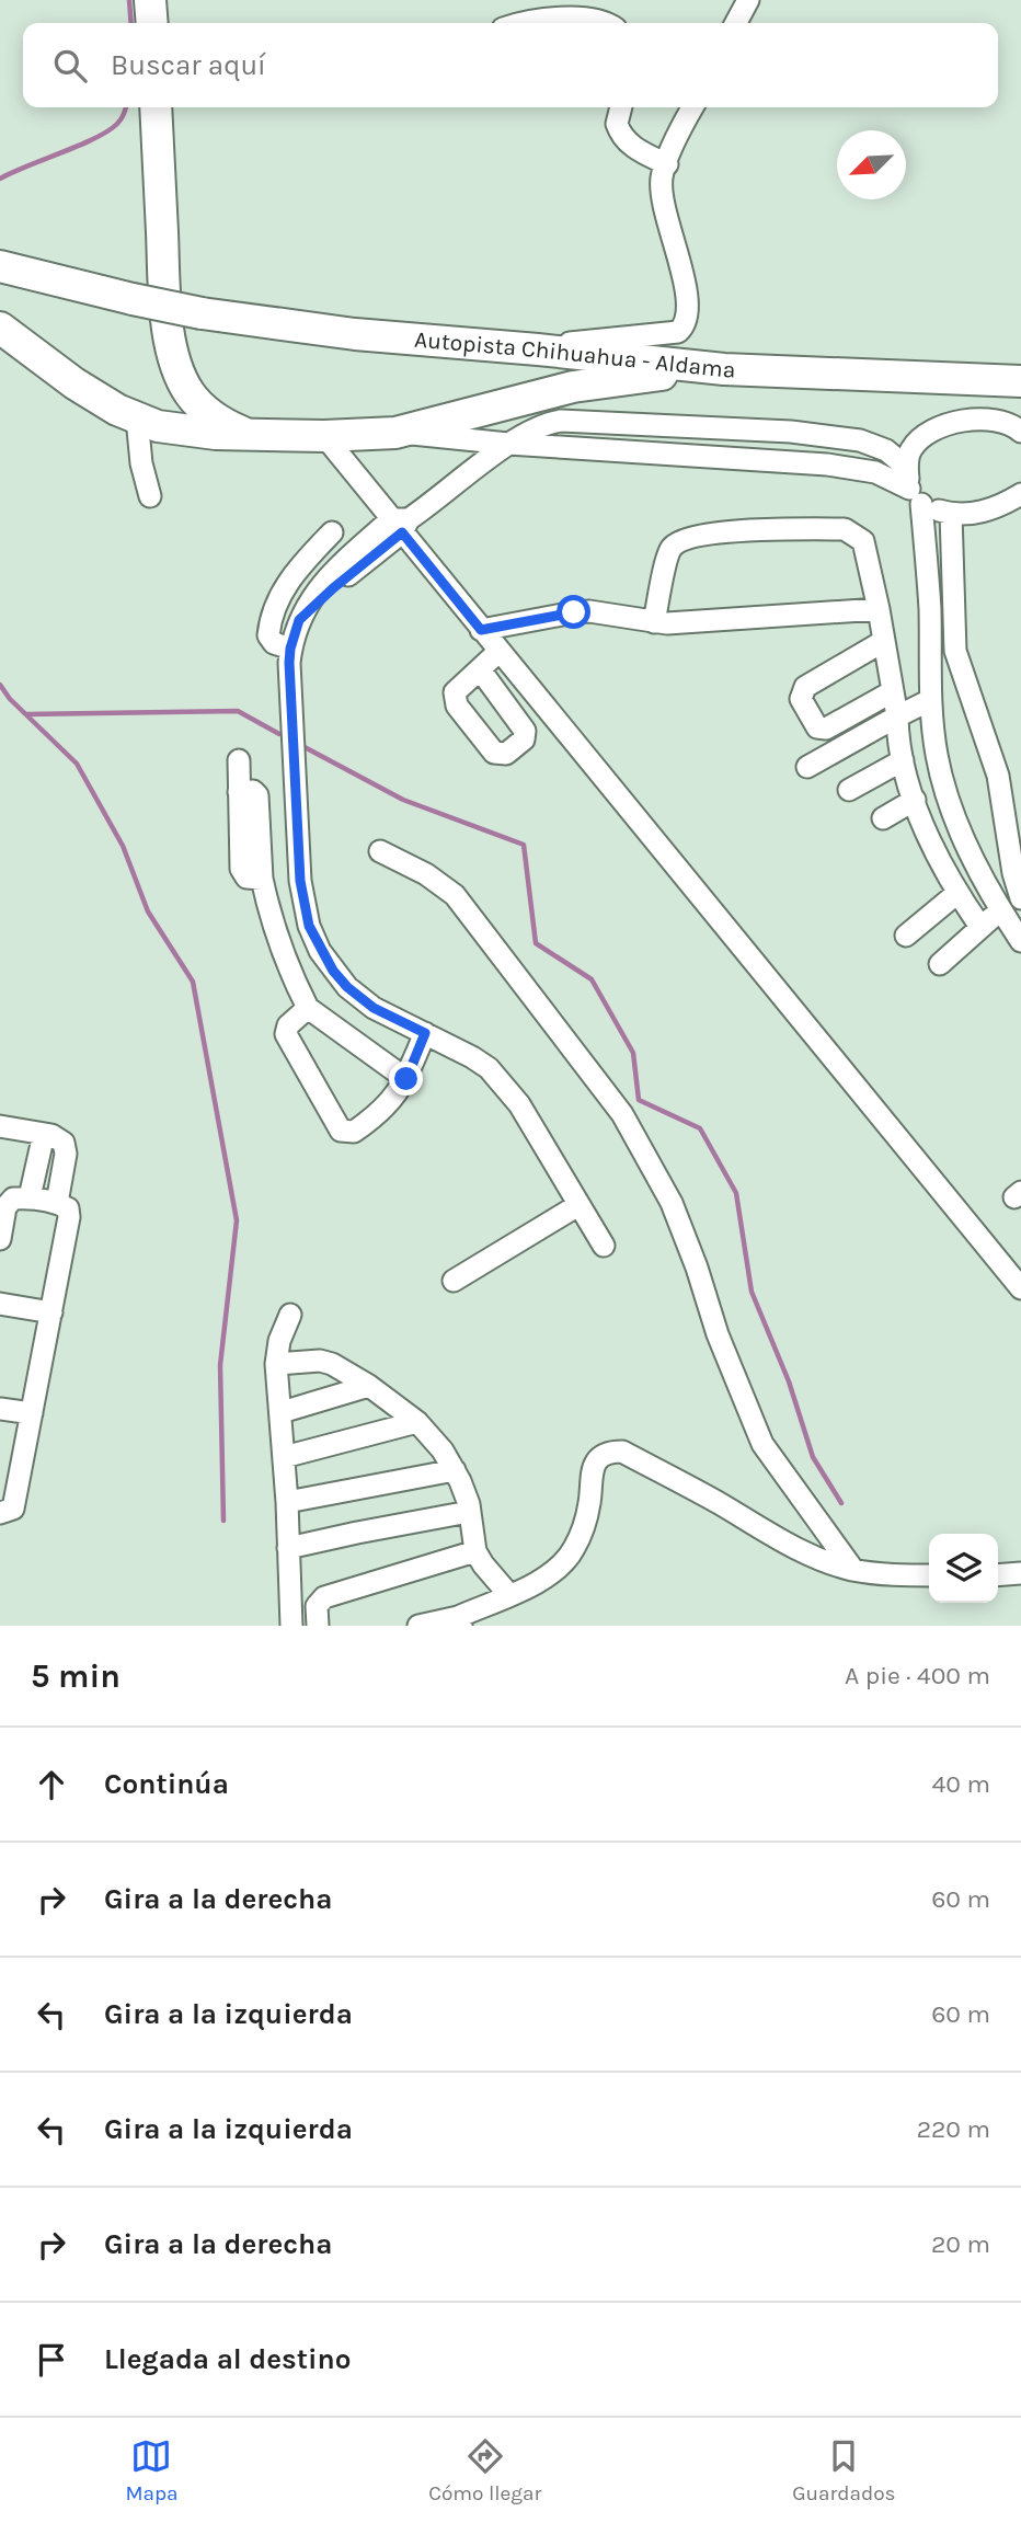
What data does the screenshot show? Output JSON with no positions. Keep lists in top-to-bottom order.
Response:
{
  "streets": {
    "highway": ["Autopista Chihuahua - Aldama"]
  },
  "north": "bottom left",
  "page": {
    "search": "Buscar aquí",
    "heading": ["5 min", "A pie · 400 m"],
    "list": [
      ["Continúa", "40 m"],
      ["Gira a la derecha", "60 m"],
      ["Gira a la izquierda", "60 m"],
      ["Gira a la izquierda", "220 m"],
      ["Gira a la derecha", "20 m"],
      "Llegada al destino"
    ],
    "nav": ["Mapa", "Cómo llegar", "Guardados"]
  }
}
